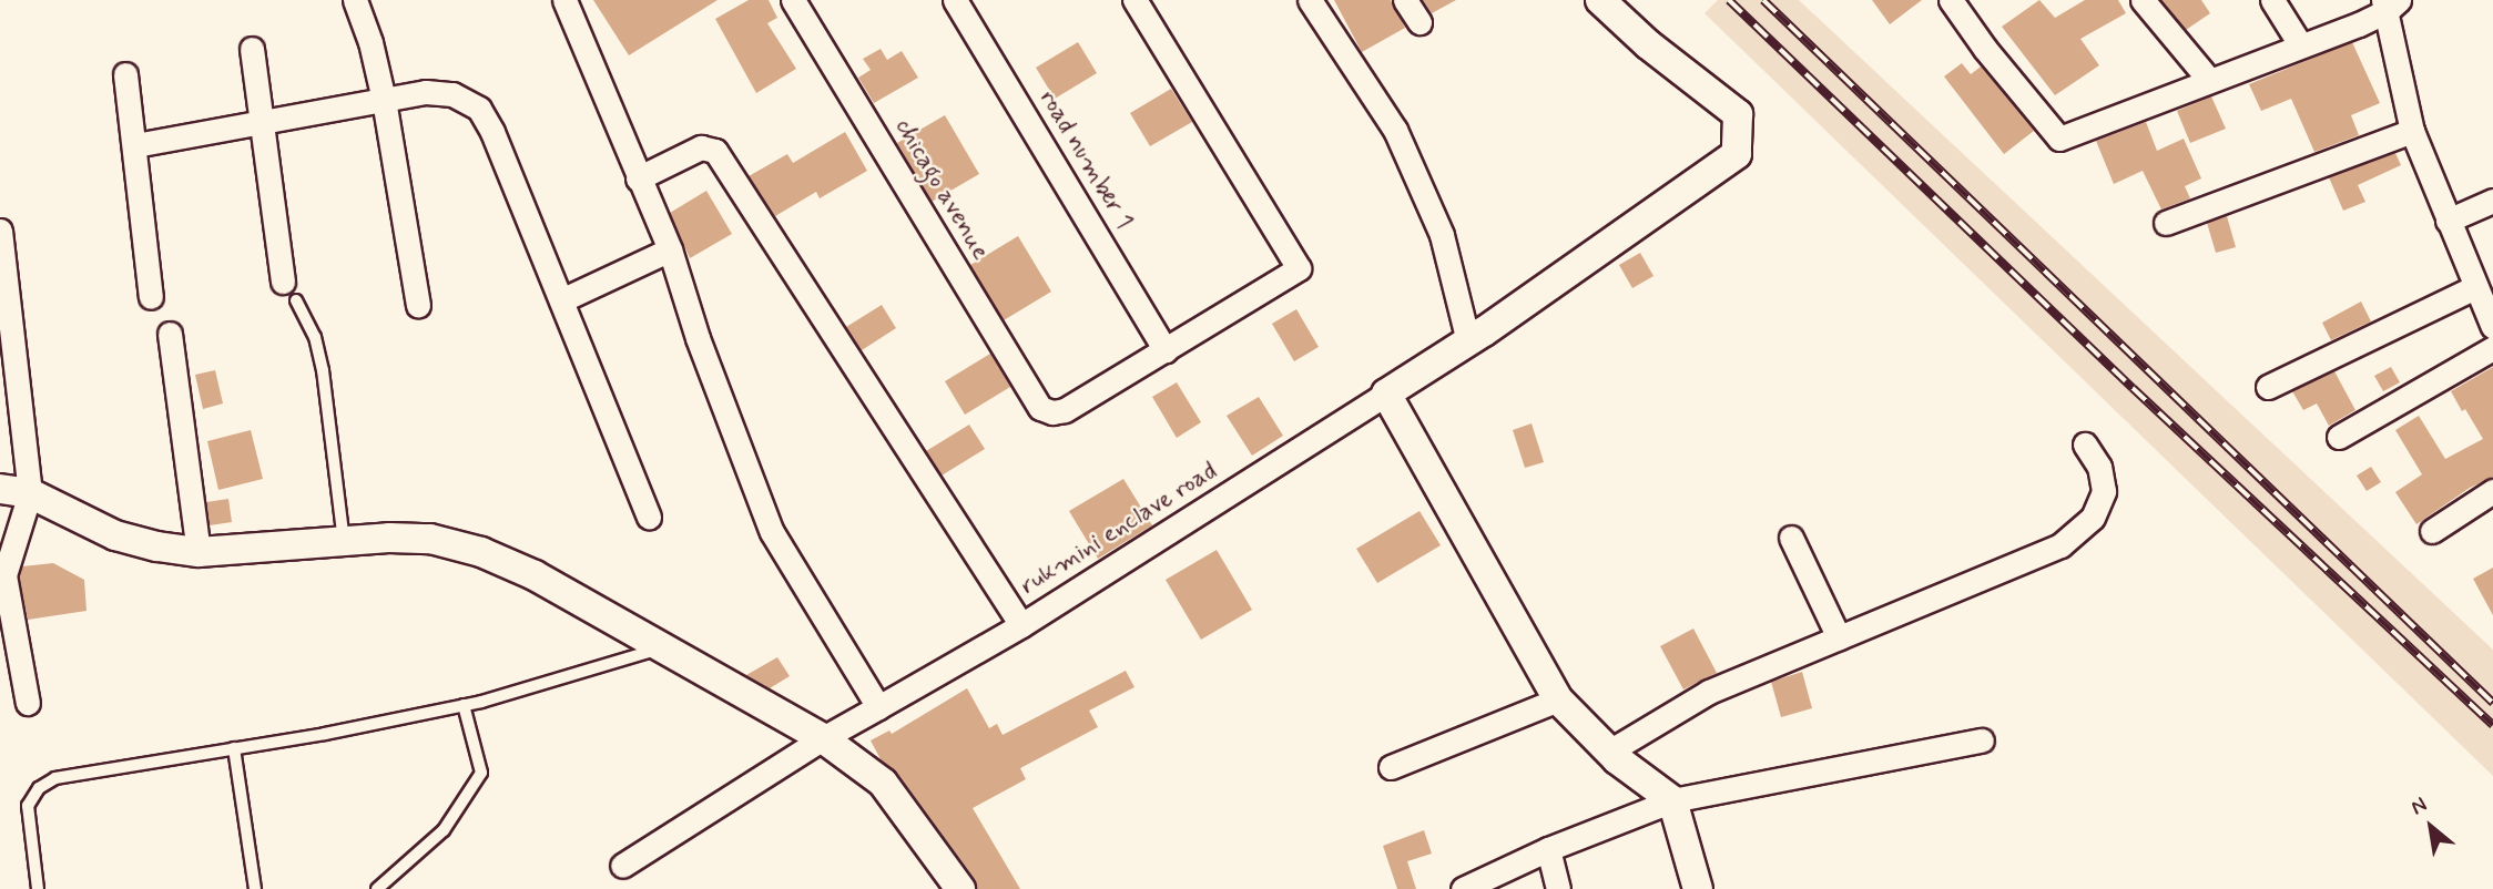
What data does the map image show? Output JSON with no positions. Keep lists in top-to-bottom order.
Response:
{
  "streets": {
    "street": ["road number 1", "chicago avenue", "rukmini enclave road"]
  },
  "crossings": [
    ["road number 1", "chicago avenue"]
  ],
  "north": "top left"
}
